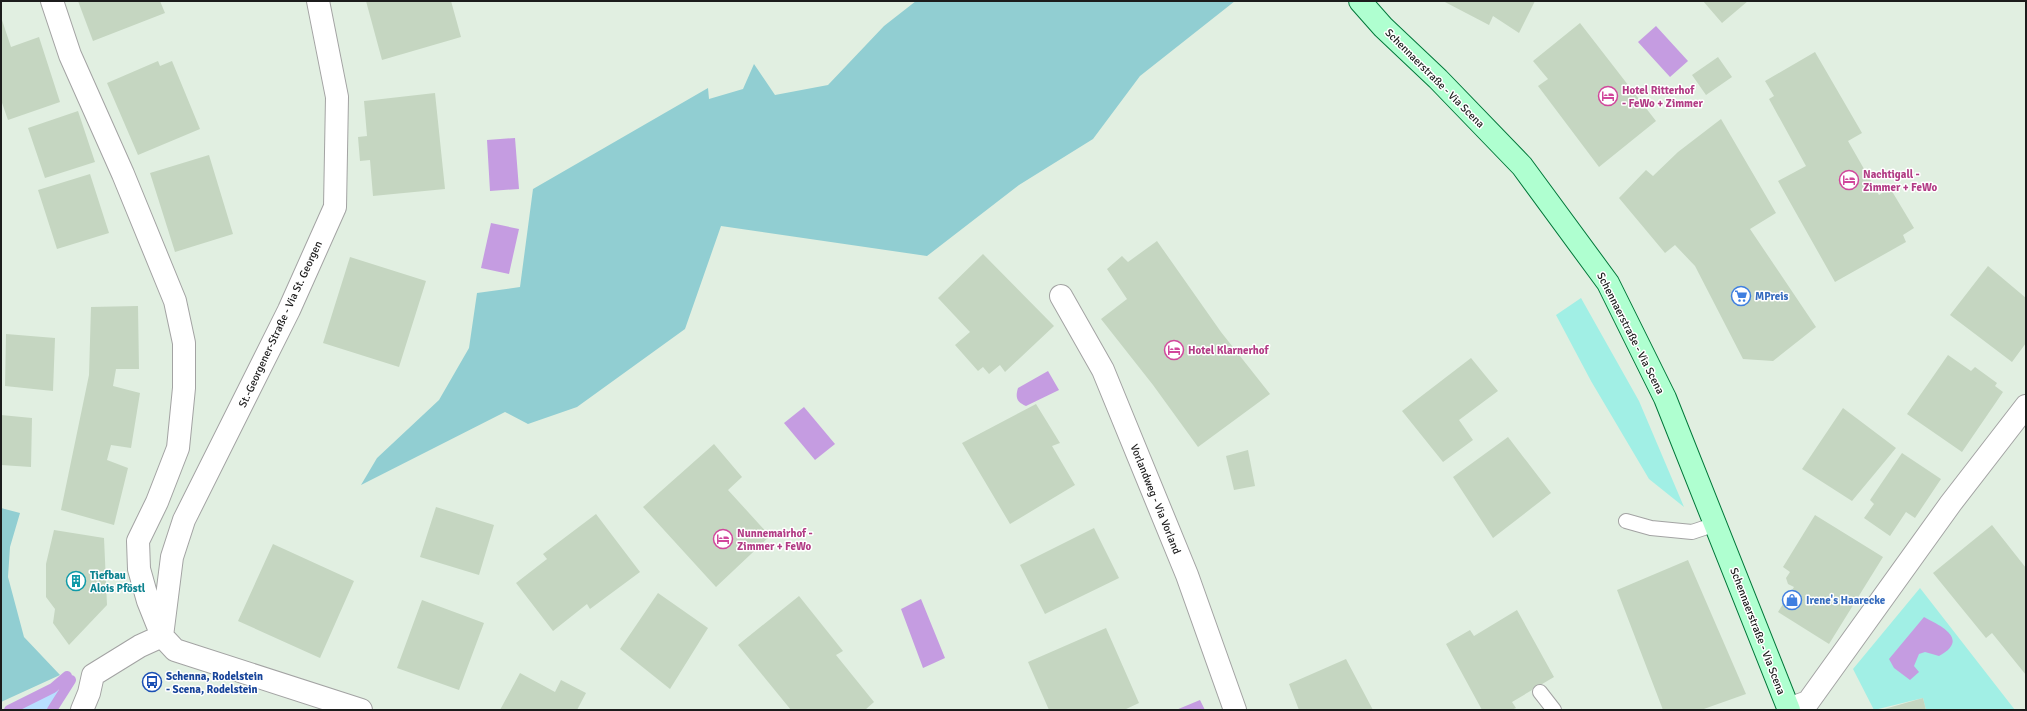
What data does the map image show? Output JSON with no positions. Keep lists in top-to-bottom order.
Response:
{
  "streets": {
    "street": ["Schennaerstraße - Via Scena", "St.-Georgener-Straße - Via St. Georgen", "Vorlandweg - Via Vorland"]
  },
  "places": {
    "hotel": [
      "Hotel Ritterhof - FeWo + Zimmer",
      "Nachtigall - Zimmer + FeWo",
      "Hotel Klarnerhof",
      "Nunnemairhof - Zimmer + FeWo"
    ],
    "supermarket": ["MPreis"],
    "building": ["Tiefbau Alois Pföstl"],
    "shop": ["Irene's Haarecke"],
    "bus stop": ["Schenna, Rodelstein - Scena, Rodelstein"]
  }
}
